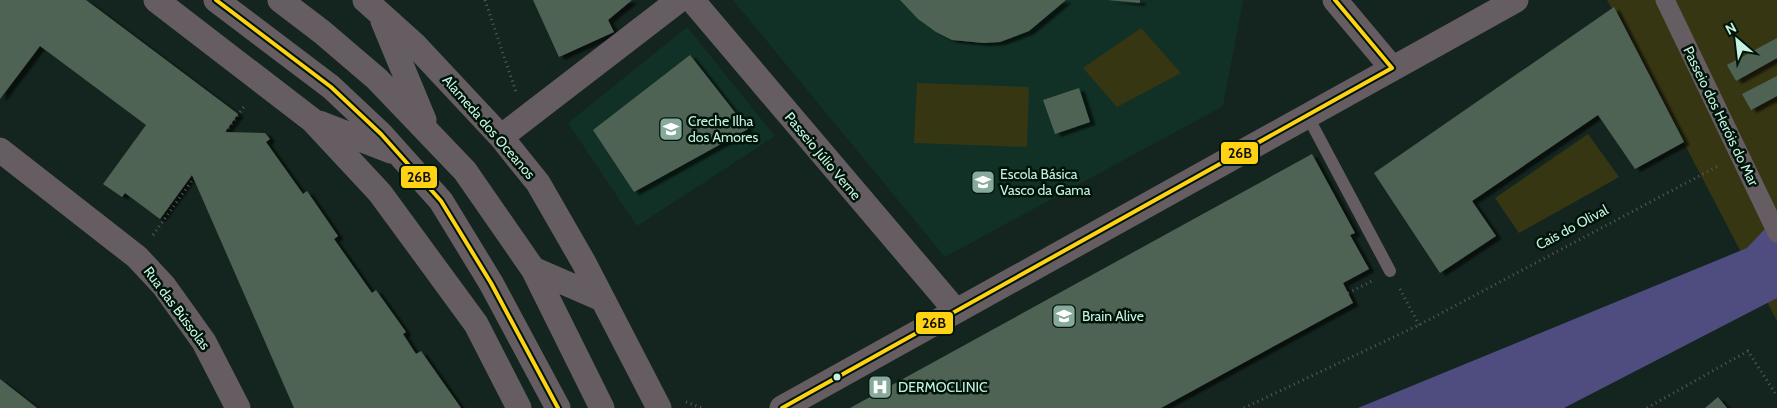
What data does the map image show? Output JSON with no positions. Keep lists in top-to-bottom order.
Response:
{
  "streets": {
    "street": [
      "Passeio dos Heróis do Mar",
      "Alameda dos Oceanos",
      "Passeio Júlio Verne",
      "Rua das Bússolas"
    ],
    "path": ["Cais do Olival"]
  },
  "crossings": [
    ["Passeio dos Heróis do Mar", "Cais do Olival"]
  ],
  "places": {
    "school or university": ["Creche Ilha dos Amores", "Escola Básica Vasco da Gama", "Brain Alive"],
    "hospital": ["DERMOCLINIC"]
  },
  "lines": ["transit line 26B"],
  "north": "top left"
}
